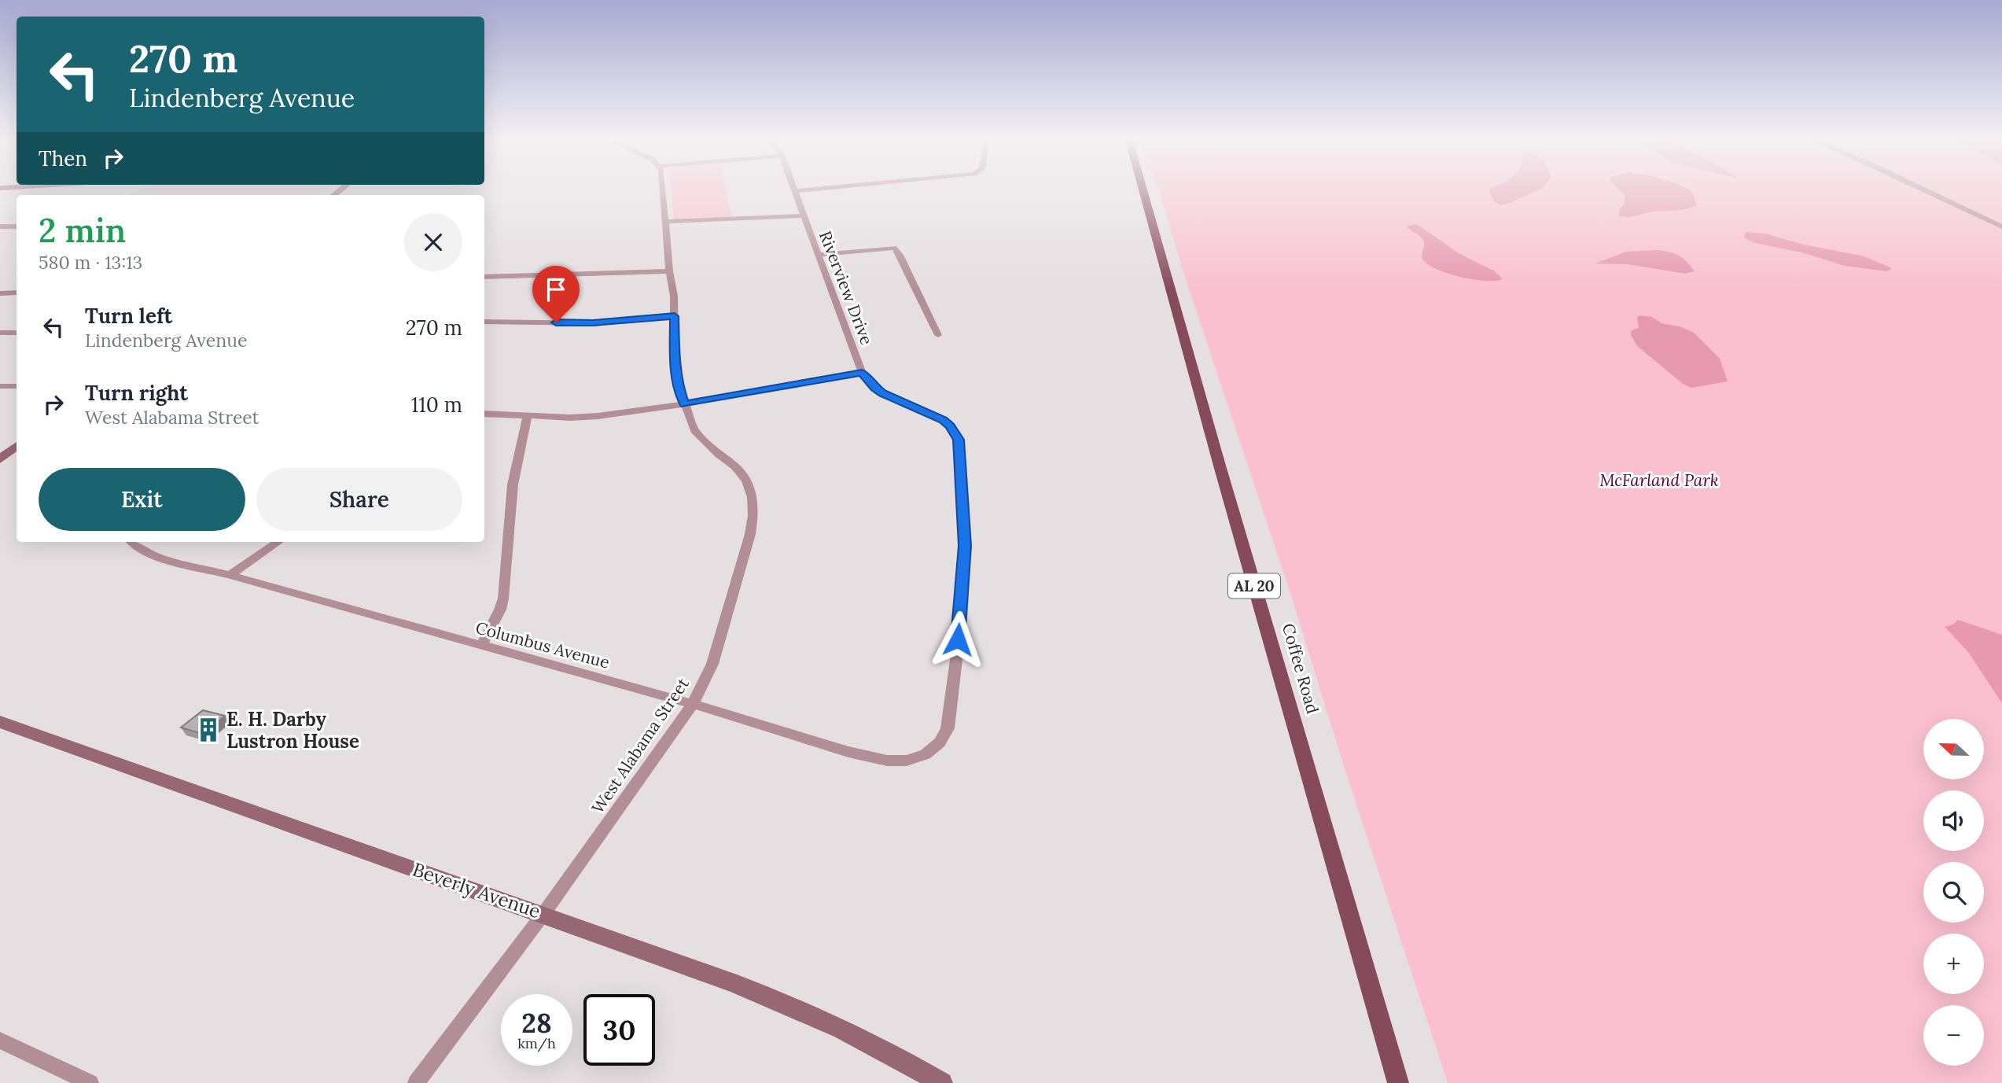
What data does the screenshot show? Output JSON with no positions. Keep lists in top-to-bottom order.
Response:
{
  "streets": {
    "main road": ["AL 20", "Coffee Road"],
    "street": [
      "Riverview Drive",
      "Columbus Avenue",
      "West Alabama Street",
      "Beverly Avenue"
    ]
  },
  "crossings": [
    ["Riverview Drive", "Columbus Avenue"],
    ["Columbus Avenue", "West Alabama Street"],
    ["West Alabama Street", "Beverly Avenue"]
  ],
  "parks": ["McFarland Park"],
  "places": {
    "building": ["E. H. Darby Lustron House"]
  },
  "north": "left",
  "page": {
    "turn": ["270 m", "Lindenberg Avenue"],
    "then": "Then",
    "heading": ["2 min", "580 m · 13:13"],
    "list": [
      {
        "name": "Turn left",
        "note": "Lindenberg Avenue",
        "value": "270 m"
      },
      {
        "name": "Turn right",
        "note": "West Alabama Street",
        "value": "110 m"
      }
    ],
    "buttons": ["Exit", "Share"],
    "map_buttons": ["+", "−"],
    "speed": "28 km/h",
    "limit": "30"
  }
}
